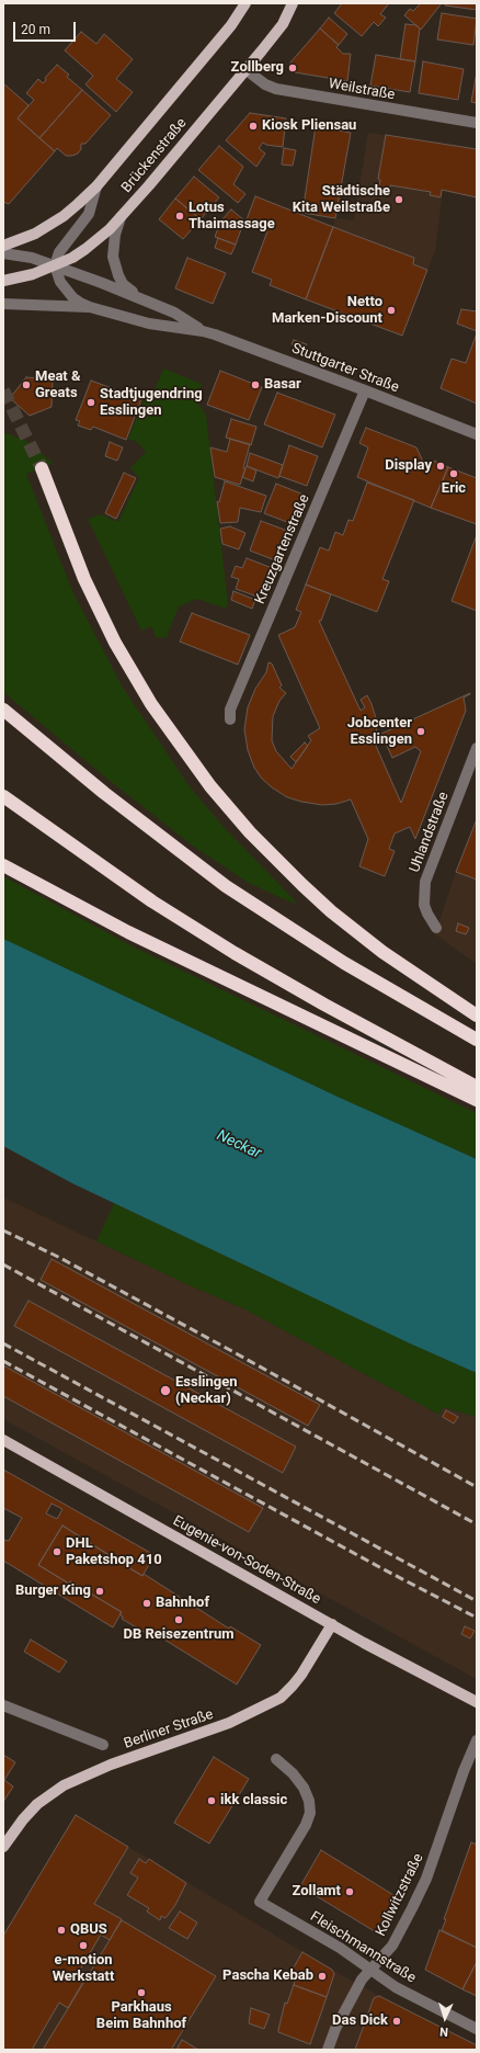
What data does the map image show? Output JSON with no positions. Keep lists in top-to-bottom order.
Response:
{
  "streets": {
    "main road": ["Brückenstraße", "Eugenie-von-Soden-Straße", "Berliner Straße"],
    "street": [
      "Weilstraße",
      "Stuttgarter Straße",
      "Kreuzgartenstraße",
      "Uhlandstraße",
      "Kollwitzstraße",
      "Fleischmannstraße"
    ]
  },
  "crossings": [
    ["Weilstraße", "Brückenstraße"],
    ["Brückenstraße", "Stuttgarter Straße"],
    ["Stuttgarter Straße", "Kreuzgartenstraße"],
    ["Eugenie-von-Soden-Straße", "Berliner Straße"],
    ["Kollwitzstraße", "Fleischmannstraße"]
  ],
  "water": ["Neckar"],
  "places": [
    "Zollberg",
    "Kiosk Pliensau",
    "Städtische Kita Weilstraße",
    "Lotus Thaimassage",
    "Netto Marken-Discount",
    "Meat & Greats",
    "Basar",
    "Stadtjugendring Esslingen",
    "Display",
    "Eric",
    "Jobcenter Esslingen",
    "Esslingen (Neckar)",
    "DHL Paketshop 410",
    "Burger King",
    "Bahnhof",
    "DB Reisezentrum",
    "ikk classic",
    "Zollamt",
    "QBUS",
    "e-motion Werkstatt",
    "Pascha Kebab",
    "Parkhaus Beim Bahnhof",
    "Das Dick"
  ],
  "scale_bar": "20 m",
  "north": "bottom"
}
